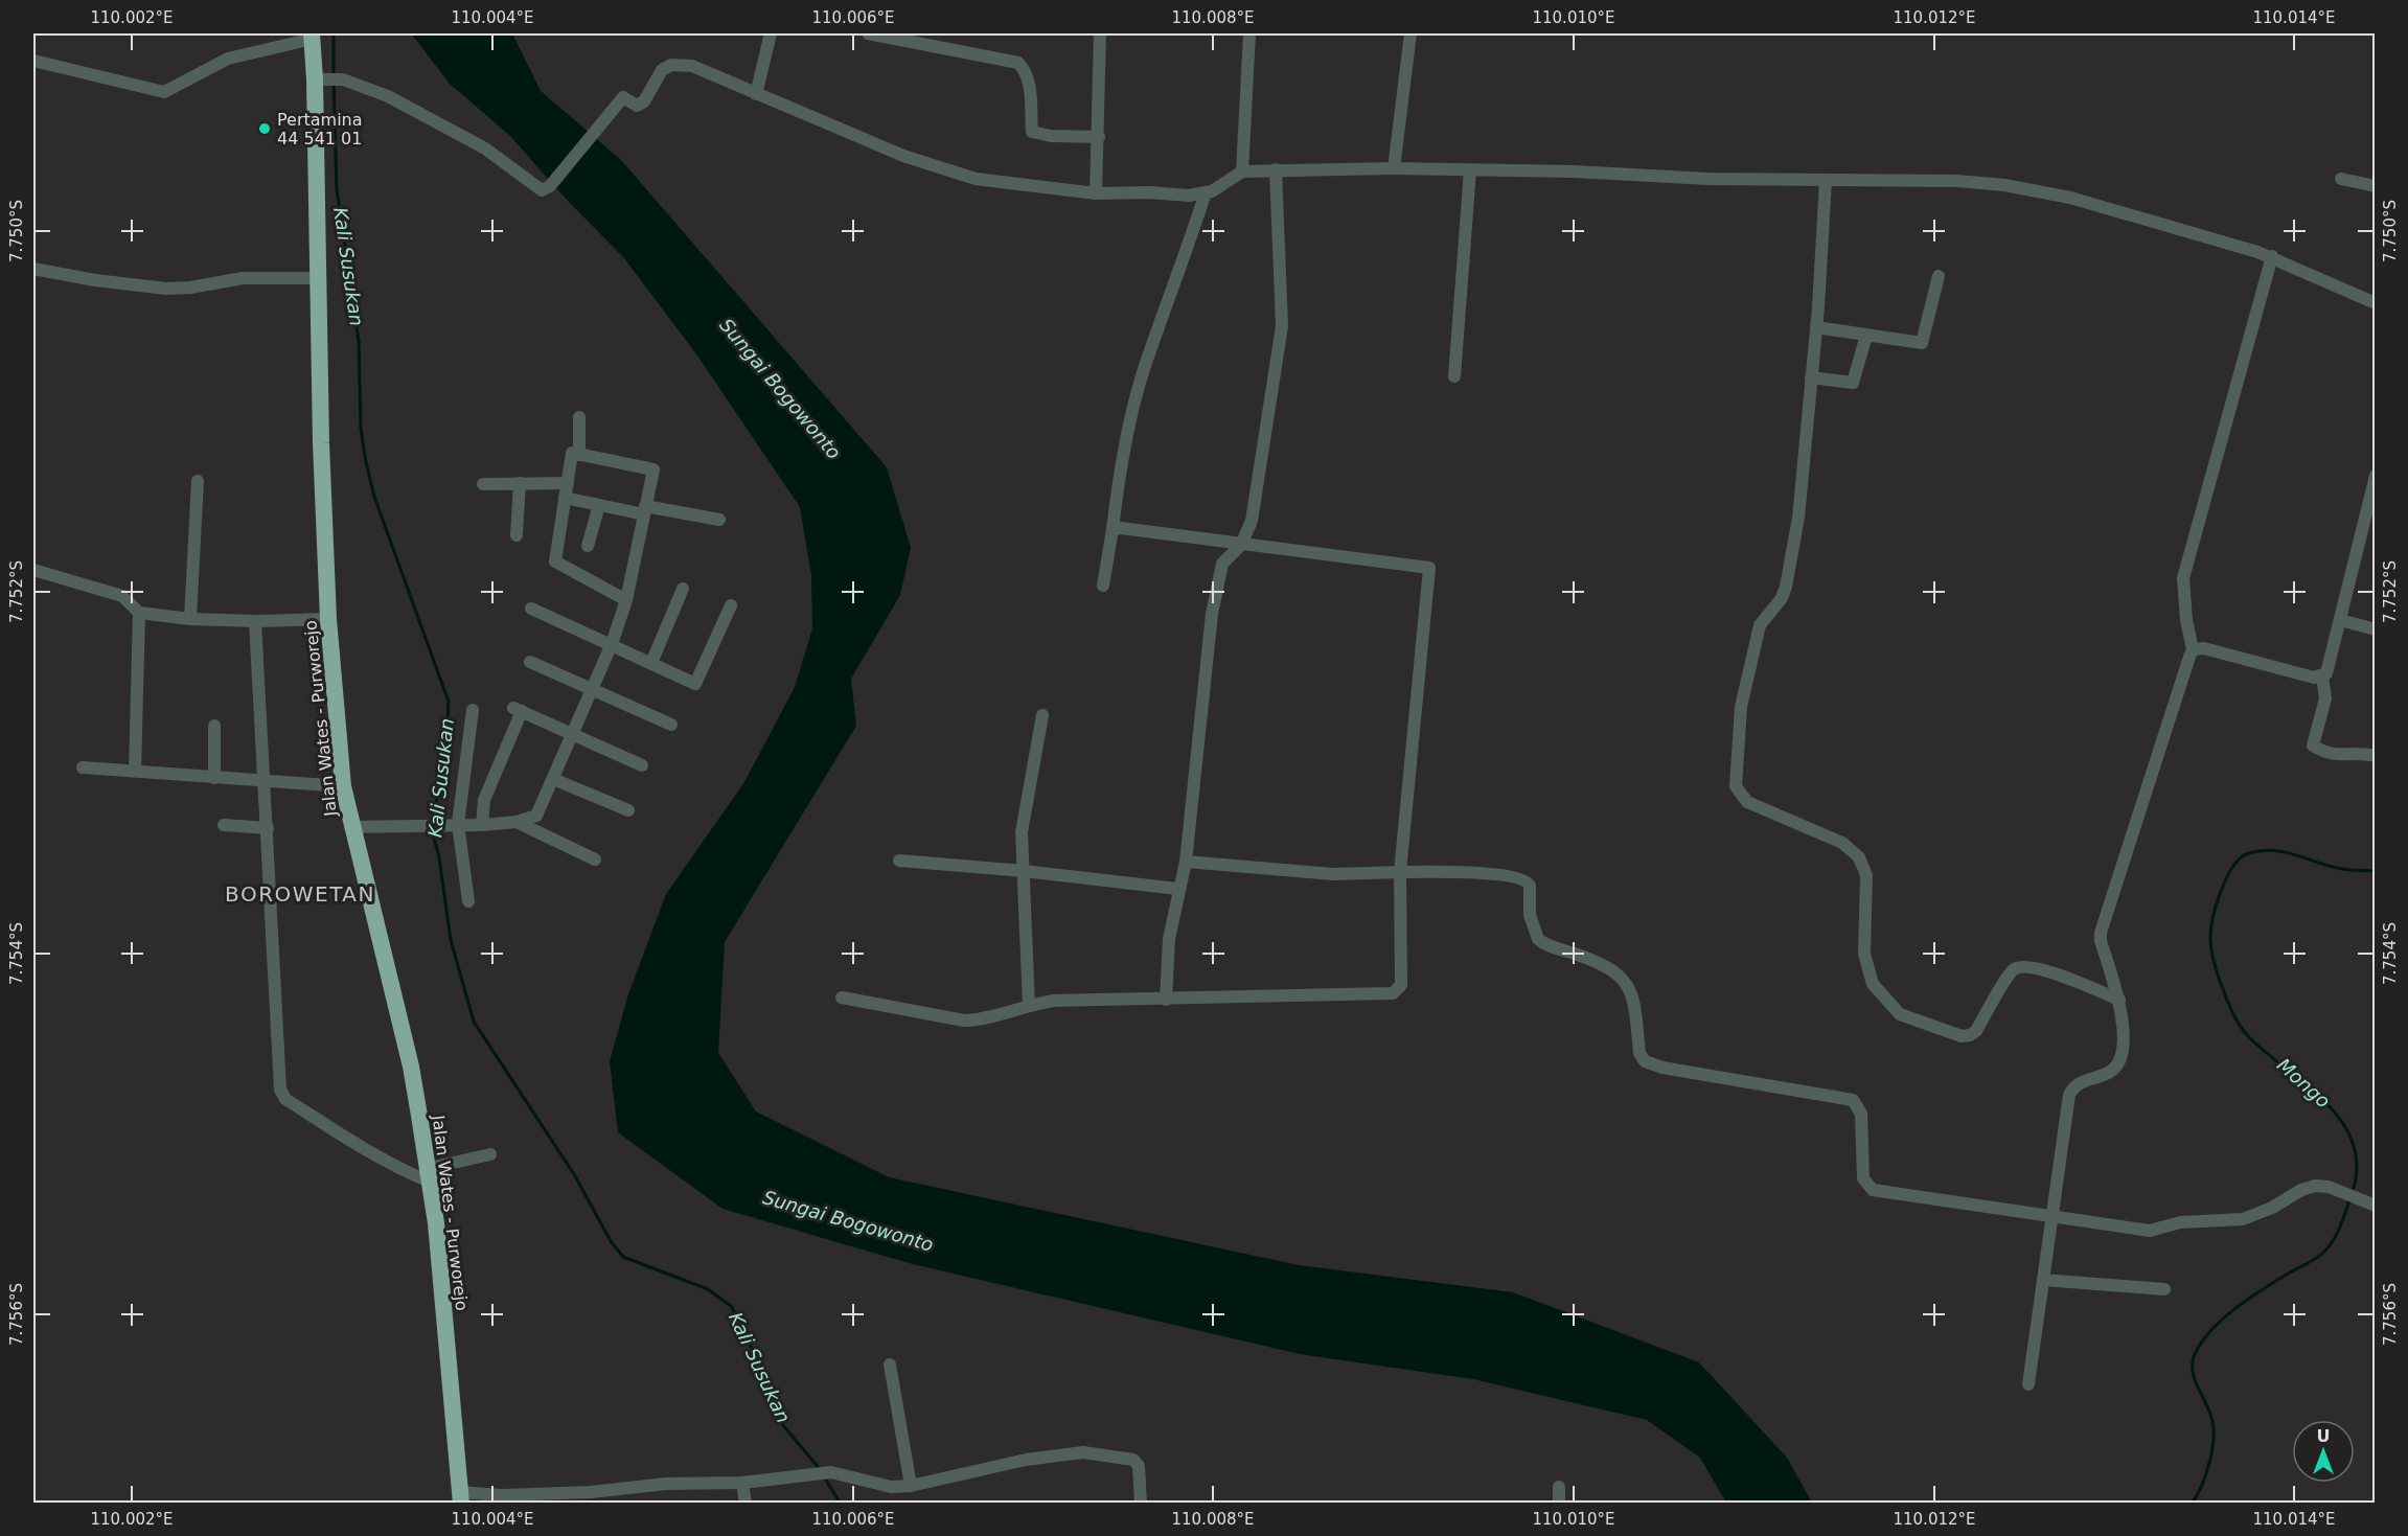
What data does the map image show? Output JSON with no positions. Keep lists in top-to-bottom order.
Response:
{
  "streets": {
    "highway": ["Jalan Wates - Purworejo"]
  },
  "districts": ["BOROWETAN"],
  "water": ["Kali Susukan", "Sungai Bogowonto", "Mongo"],
  "places": ["Pertamina 44 541 01"],
  "north": "top",
  "coordinates": [
    "110.002°E",
    "110.004°E",
    "110.006°E",
    "110.008°E",
    "110.010°E",
    "110.012°E",
    "110.014°E",
    "7.750°S",
    "7.752°S",
    "7.754°S",
    "7.756°S"
  ]
}
